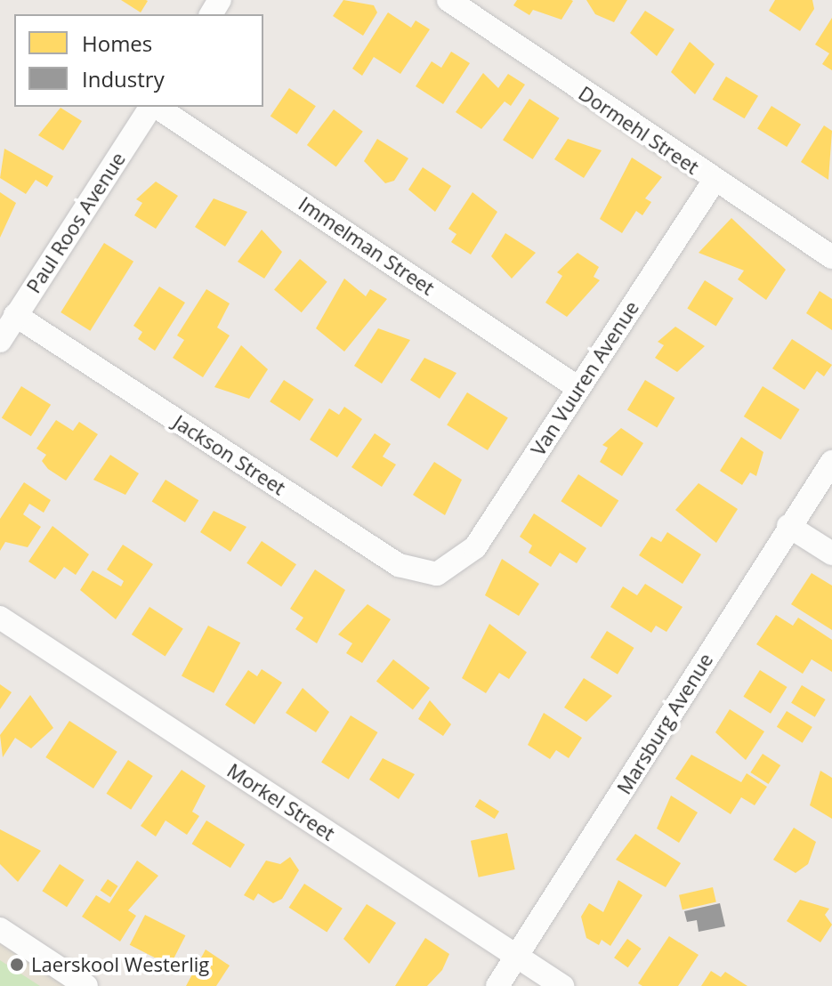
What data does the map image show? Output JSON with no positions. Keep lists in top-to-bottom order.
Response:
{
  "streets": {
    "street": [
      "Dormehl Street",
      "Paul Roos Avenue",
      "Immelman Street",
      "Van Vuuren Avenue",
      "Jackson Street",
      "Marsburg Avenue",
      "Morkel Street"
    ]
  },
  "crossings": [
    ["Dormehl Street", "Van Vuuren Avenue"],
    ["Paul Roos Avenue", "Jackson Street"],
    ["Immelman Street", "Van Vuuren Avenue"],
    ["Van Vuuren Avenue", "Jackson Street"],
    ["Marsburg Avenue", "Morkel Street"]
  ],
  "places": ["Laerskool Westerlig"],
  "legend": ["Homes", "Industry"]
}
